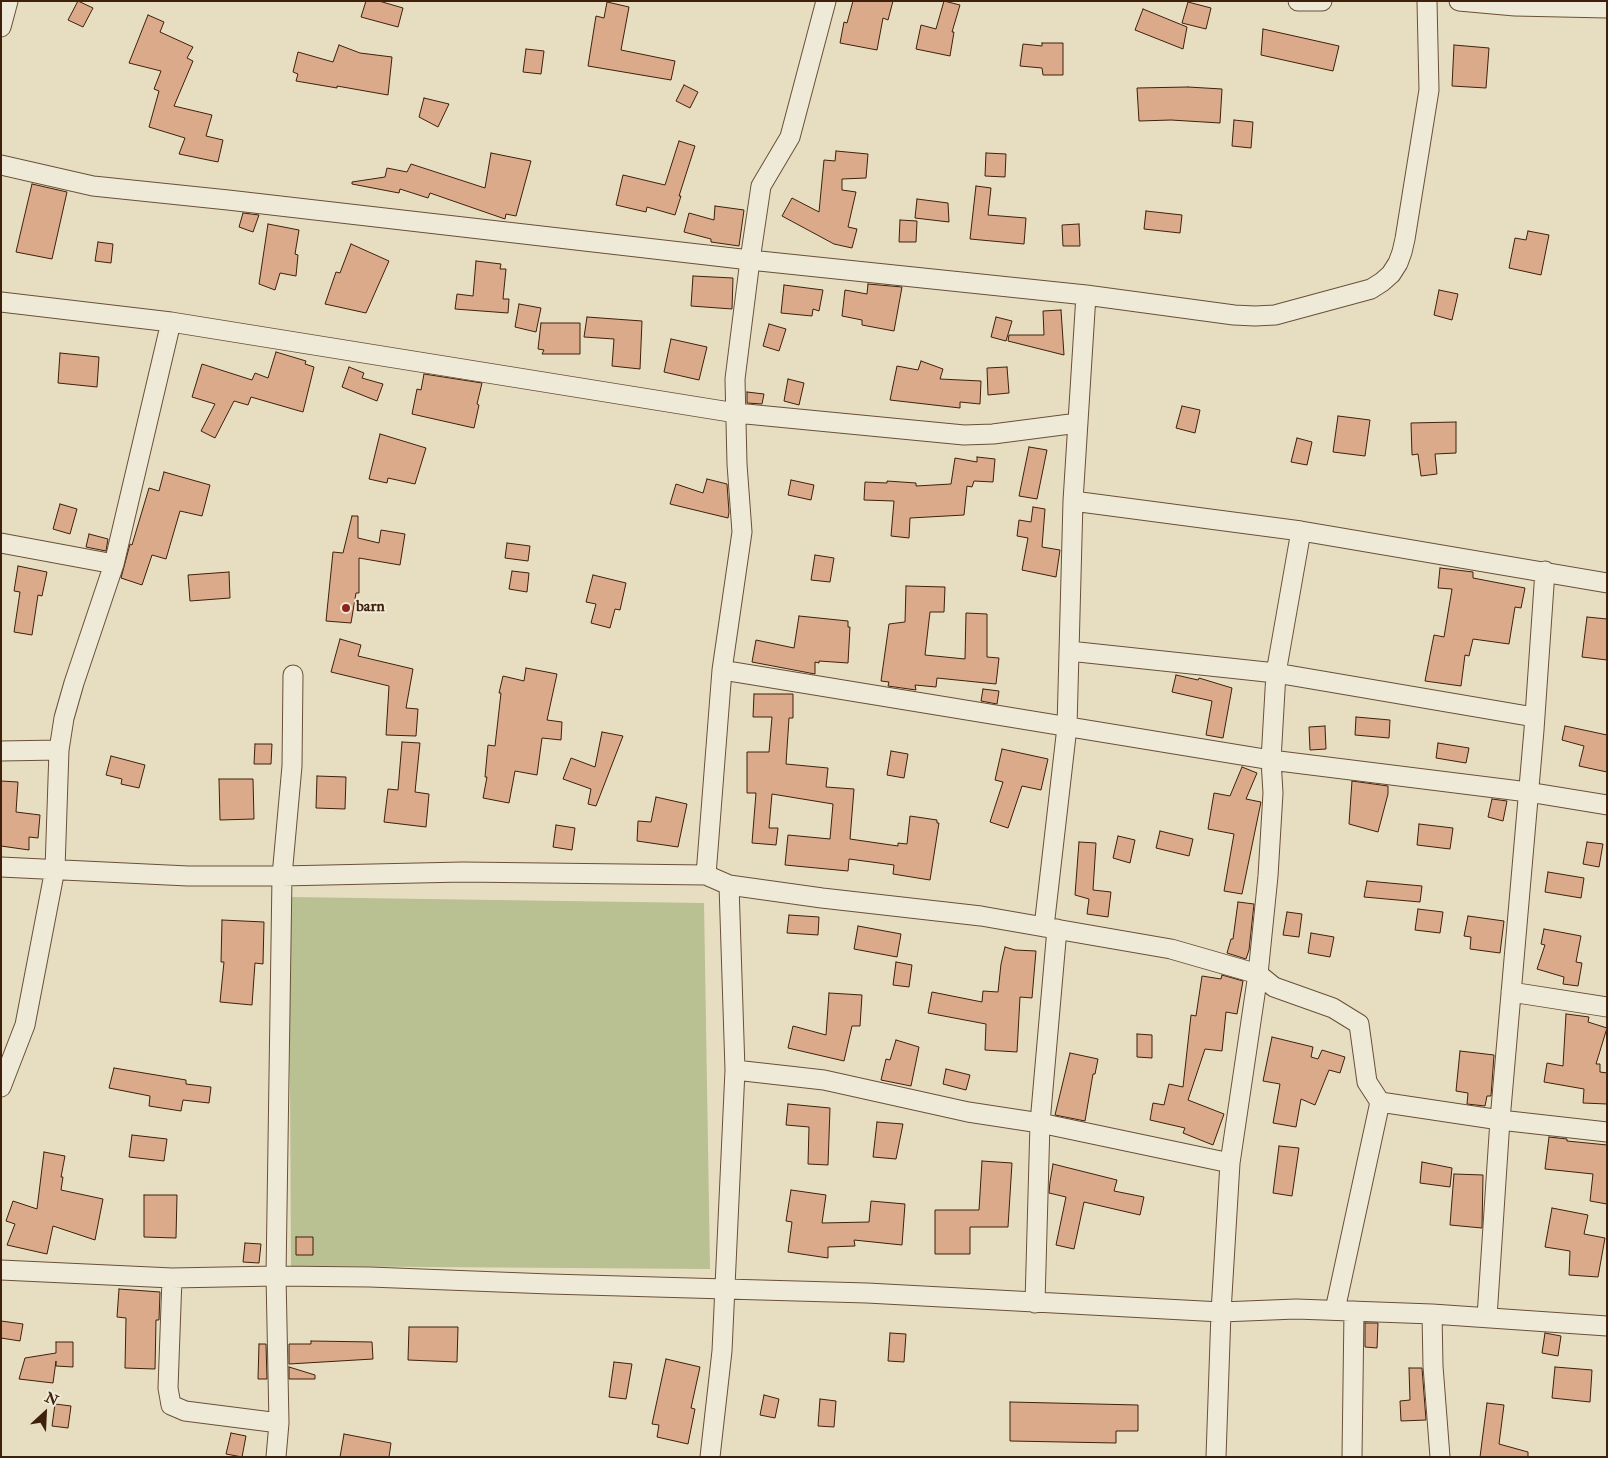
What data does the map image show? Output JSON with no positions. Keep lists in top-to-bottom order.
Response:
{
  "places": ["barn"],
  "north": "top right"
}
